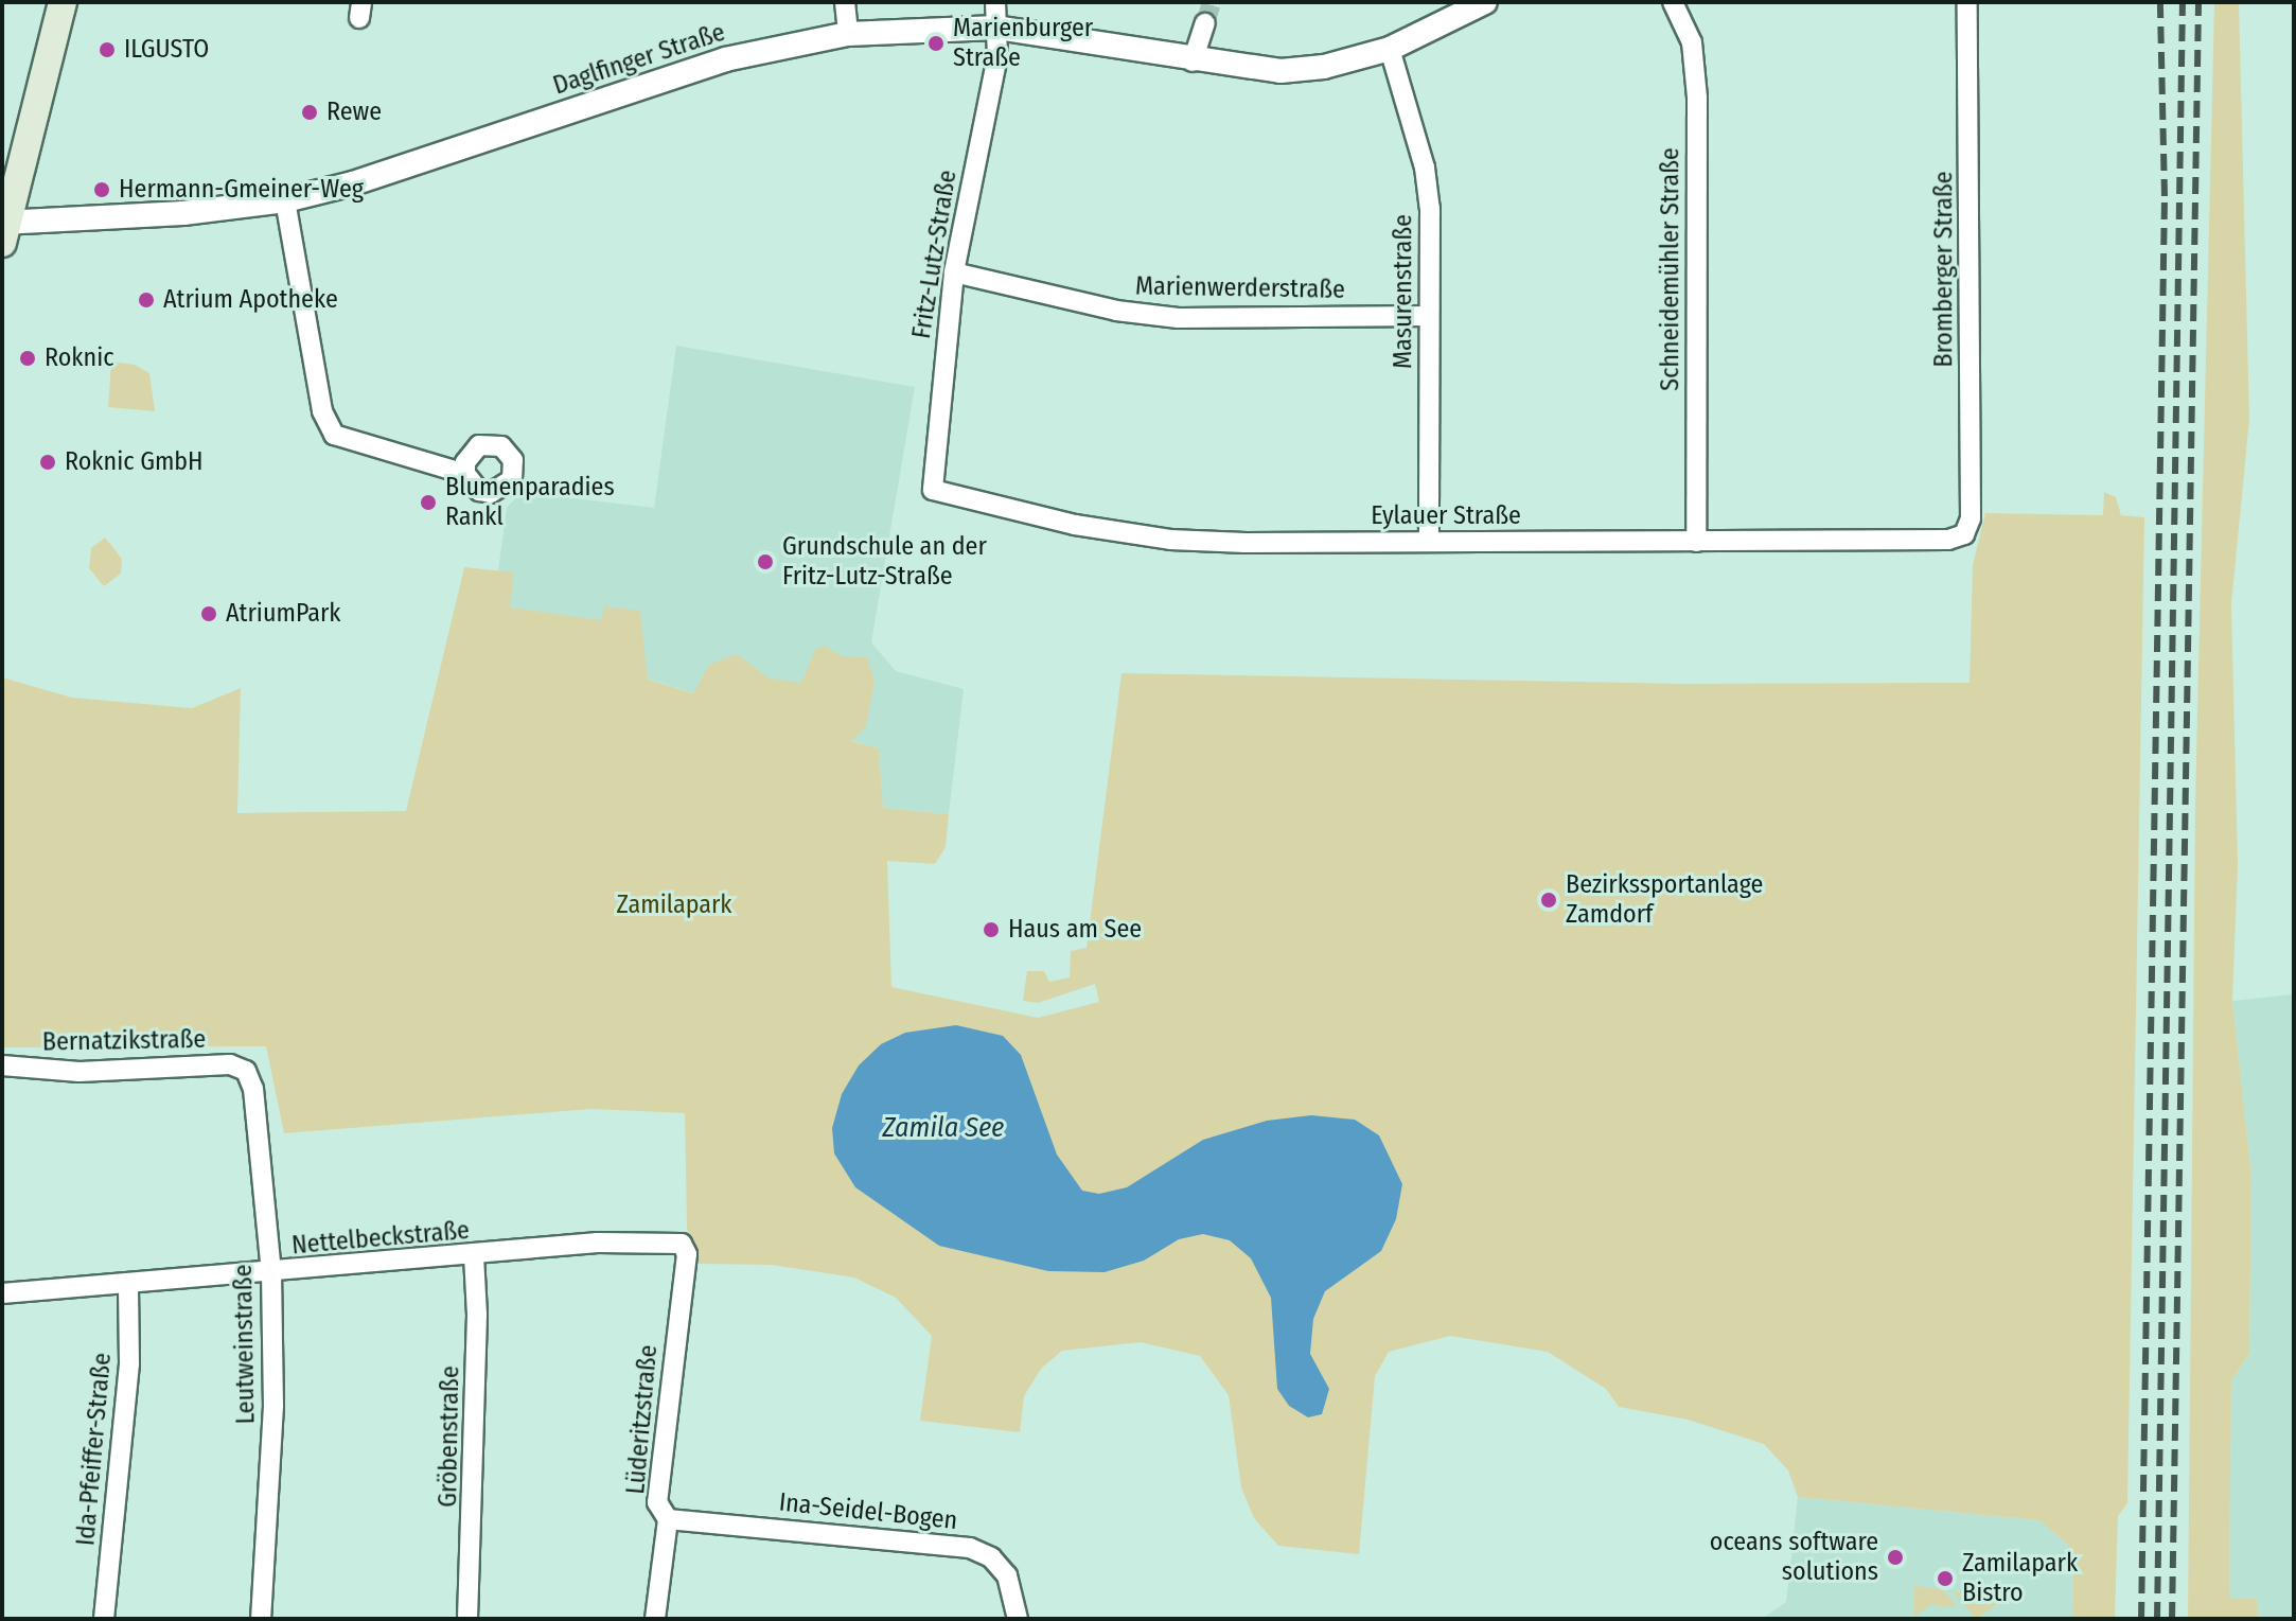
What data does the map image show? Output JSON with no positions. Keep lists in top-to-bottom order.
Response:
{
  "streets": {
    "street": [
      "Daglfinger Straße",
      "Fritz-Lutz-Straße",
      "Schneidemühler Straße",
      "Bromberger Straße",
      "Marienwerderstraße",
      "Masurenstraße",
      "Eylauer Straße",
      "Bernatzikstraße",
      "Nettelbeckstraße",
      "Leutweinstraße",
      "Lüderitzstraße",
      "Gröbenstraße",
      "Ida-Pfeiffer-Straße",
      "Ina-Seidel-Bogen"
    ]
  },
  "crossings": [
    ["Daglfinger Straße", "Fritz-Lutz-Straße"],
    ["Daglfinger Straße", "Masurenstraße"],
    ["Fritz-Lutz-Straße", "Marienwerderstraße"],
    ["Fritz-Lutz-Straße", "Eylauer Straße"],
    ["Schneidemühler Straße", "Eylauer Straße"],
    ["Bromberger Straße", "Eylauer Straße"],
    ["Marienwerderstraße", "Masurenstraße"],
    ["Masurenstraße", "Eylauer Straße"],
    ["Bernatzikstraße", "Leutweinstraße"],
    ["Nettelbeckstraße", "Leutweinstraße"],
    ["Nettelbeckstraße", "Lüderitzstraße"],
    ["Nettelbeckstraße", "Gröbenstraße"],
    ["Nettelbeckstraße", "Ida-Pfeiffer-Straße"],
    ["Lüderitzstraße", "Ina-Seidel-Bogen"]
  ],
  "water": ["Zamila See"],
  "parks": ["Zamilapark"],
  "places": [
    "Marienburger Straße",
    "ILGUSTO",
    "Rewe",
    "Hermann-Gmeiner-Weg",
    "Atrium Apotheke",
    "Roknic",
    "Roknic GmbH",
    "Blumenparadies Rankl",
    "Grundschule an der Fritz-Lutz-Straße",
    "AtriumPark",
    "Bezirkssportanlage Zamdorf",
    "Haus am See",
    "oceans software solutions",
    "Zamilapark Bistro"
  ]
}
